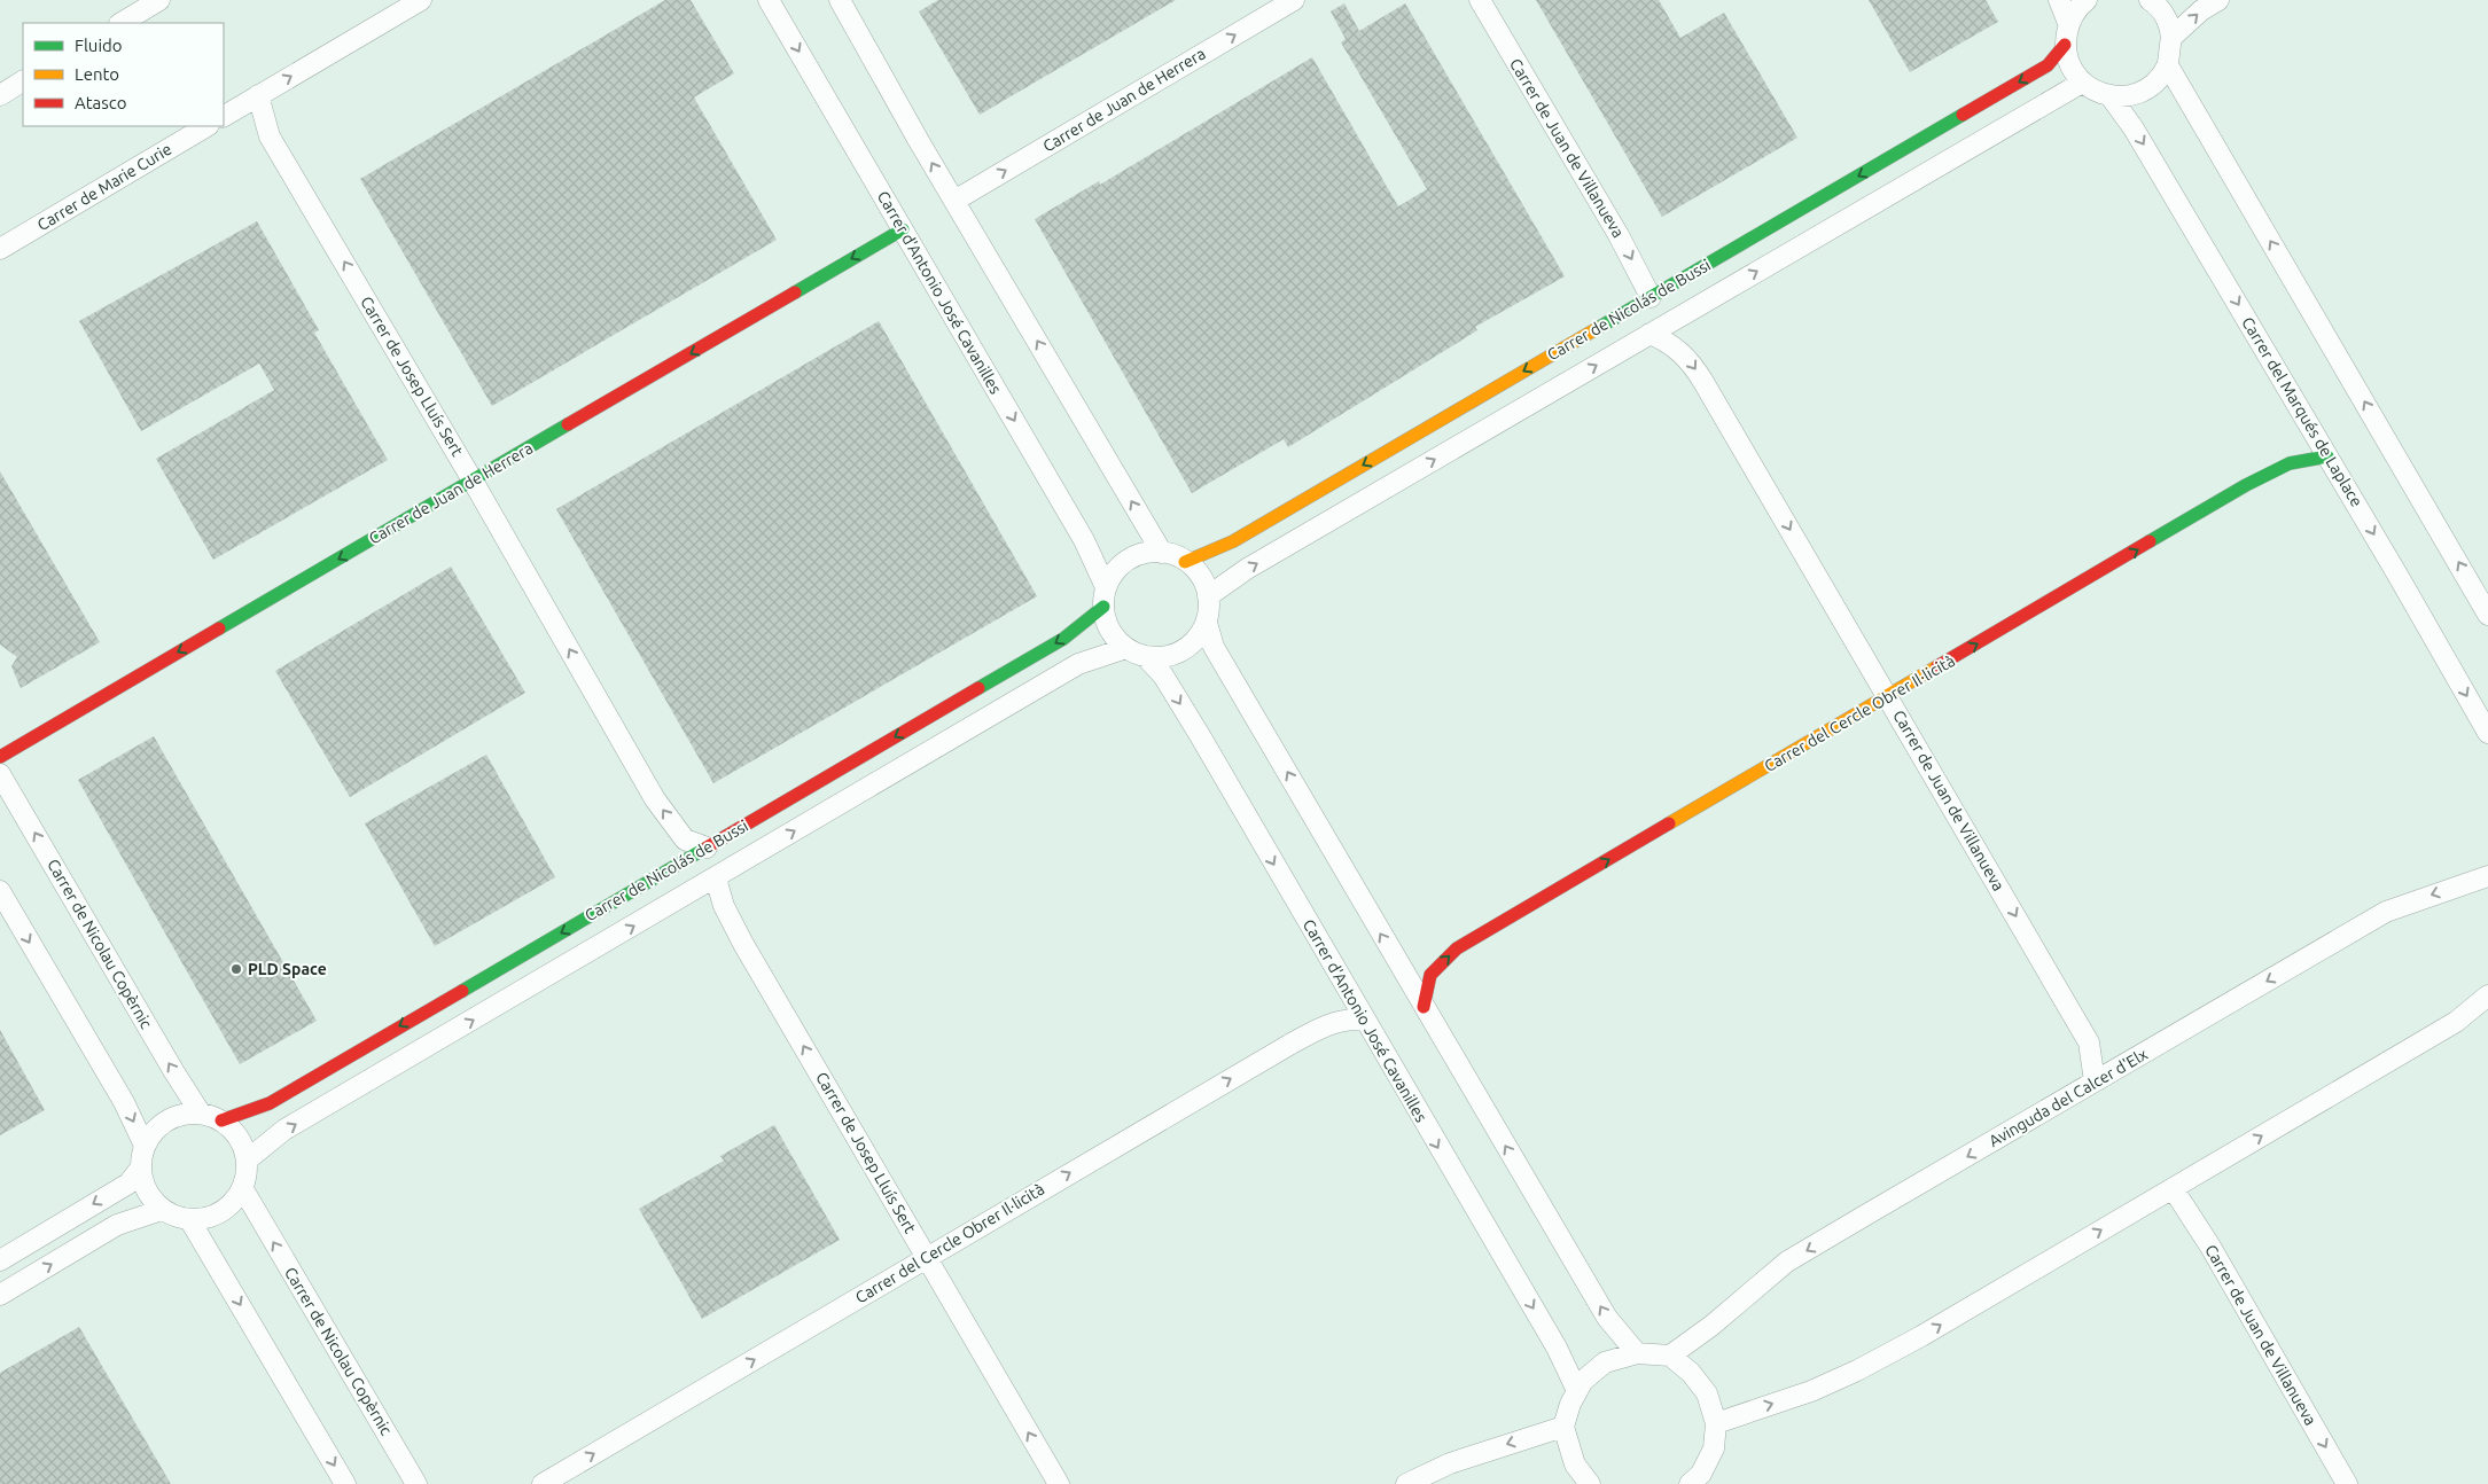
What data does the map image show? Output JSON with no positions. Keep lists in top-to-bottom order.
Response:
{
  "streets": {
    "street": [
      "Carrer de Juan de Herrera",
      "Carrer de Juan de Villanueva",
      "Carrer de Marie Curie",
      "Carrer d'Antonio José Cavanilles",
      "Carrer de Nicolás de Bussi",
      "Carrer de Josep Lluís Sert",
      "Carrer del Marqués de Laplace",
      "Carrer del Cercle Obrer Il·licità",
      "Carrer de Nicolau Copèrnic",
      "Avinguda del Calcer d'Elx"
    ]
  },
  "crossings": [
    ["Carrer de Juan de Herrera", "Carrer d'Antonio José Cavanilles"],
    ["Carrer de Juan de Herrera", "Carrer de Josep Lluís Sert"],
    ["Carrer de Juan de Villanueva", "Carrer de Nicolás de Bussi"],
    ["Carrer de Juan de Villanueva", "Carrer del Cercle Obrer Il·licità"],
    ["Carrer de Juan de Villanueva", "Avinguda del Calcer d'Elx"],
    ["Carrer d'Antonio José Cavanilles", "Carrer de Nicolás de Bussi"],
    ["Carrer d'Antonio José Cavanilles", "Carrer del Cercle Obrer Il·licità"],
    ["Carrer de Nicolás de Bussi", "Carrer de Josep Lluís Sert"],
    ["Carrer de Nicolás de Bussi", "Carrer de Nicolau Copèrnic"],
    ["Carrer de Josep Lluís Sert", "Carrer del Cercle Obrer Il·licità"],
    ["Carrer del Marqués de Laplace", "Carrer del Cercle Obrer Il·licità"]
  ],
  "one_way": ["Carrer de Juan de Villanueva", "Carrer de Josep Lluís Sert", "Carrer del Cercle Obrer Il·licità"],
  "places": ["PLD Space"],
  "legend": ["Fluido", "Lento", "Atasco"]
}
